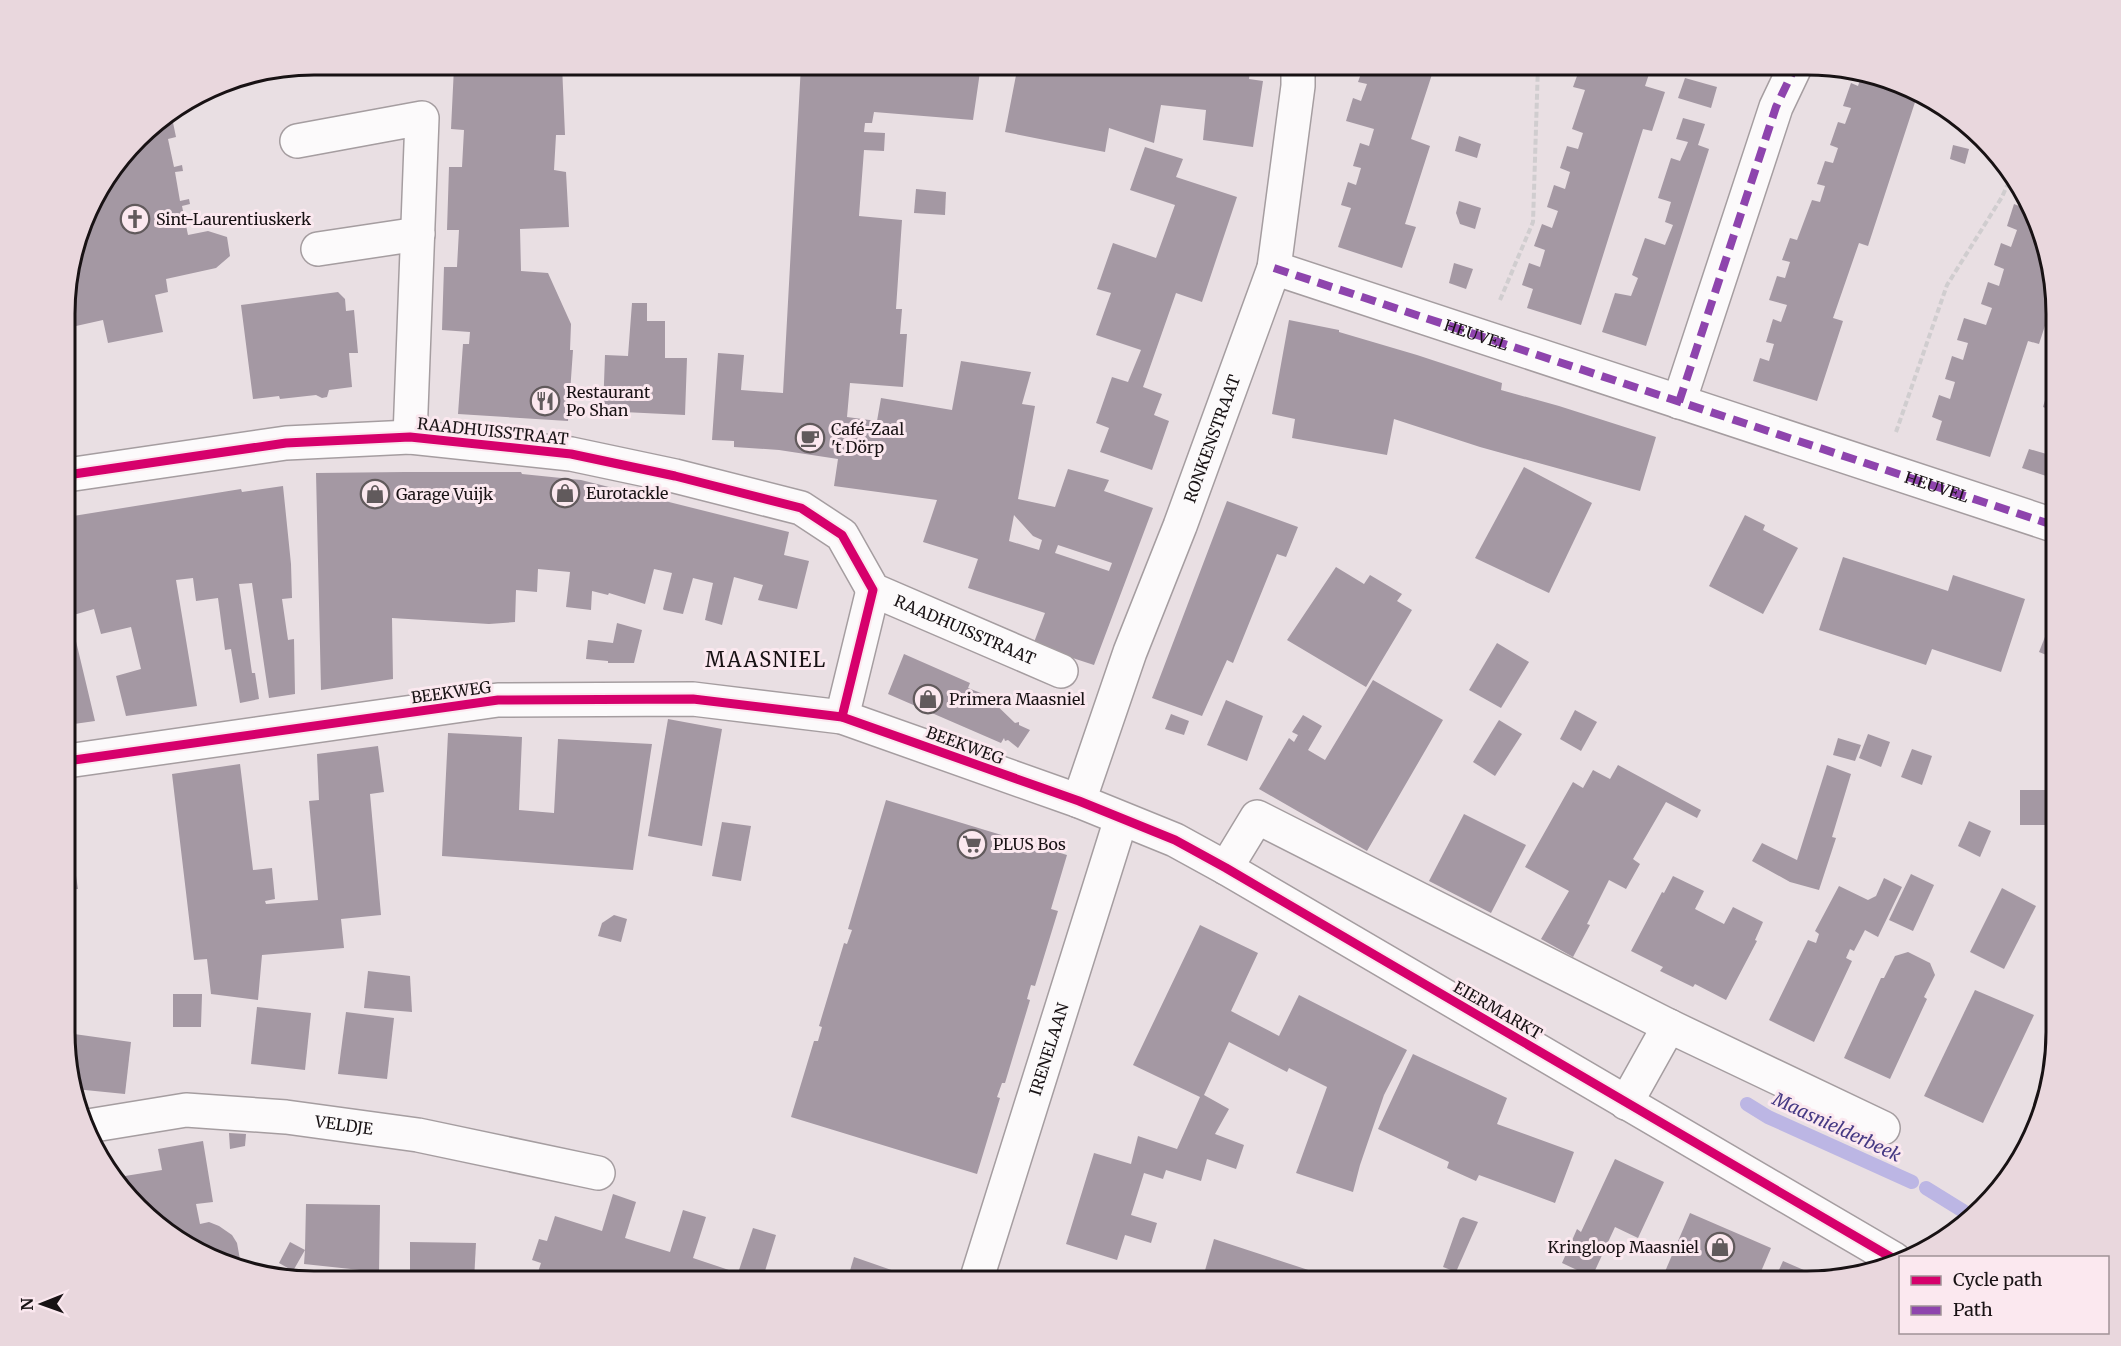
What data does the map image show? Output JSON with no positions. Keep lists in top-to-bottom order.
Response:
{
  "streets": {
    "street": [
      "HEUVEL",
      "RAADHUISSTRAAT",
      "RONKENSTRAAT",
      "BEEKWEG",
      "EIERMARKT",
      "IRENELAAN",
      "VELDJE"
    ]
  },
  "crossings": [
    ["HEUVEL", "RONKENSTRAAT"],
    ["RONKENSTRAAT", "BEEKWEG"],
    ["RONKENSTRAAT", "EIERMARKT"],
    ["BEEKWEG", "EIERMARKT"],
    ["EIERMARKT", "IRENELAAN"]
  ],
  "districts": ["MAASNIEL"],
  "water": ["Maasnielderbeek"],
  "places": {
    "church": ["Sint-Laurentiuskerk"],
    "restaurant": ["Restaurant Po Shan"],
    "cafe": ["Café-Zaal 't Dörp"],
    "shop": [
      "Eurotackle",
      "Garage Vuijk",
      "Primera Maasniel",
      "Kringloop Maasniel"
    ],
    "supermarket": ["PLUS Bos"]
  },
  "legend": ["Cycle path", "Path"],
  "north": "left"
}
